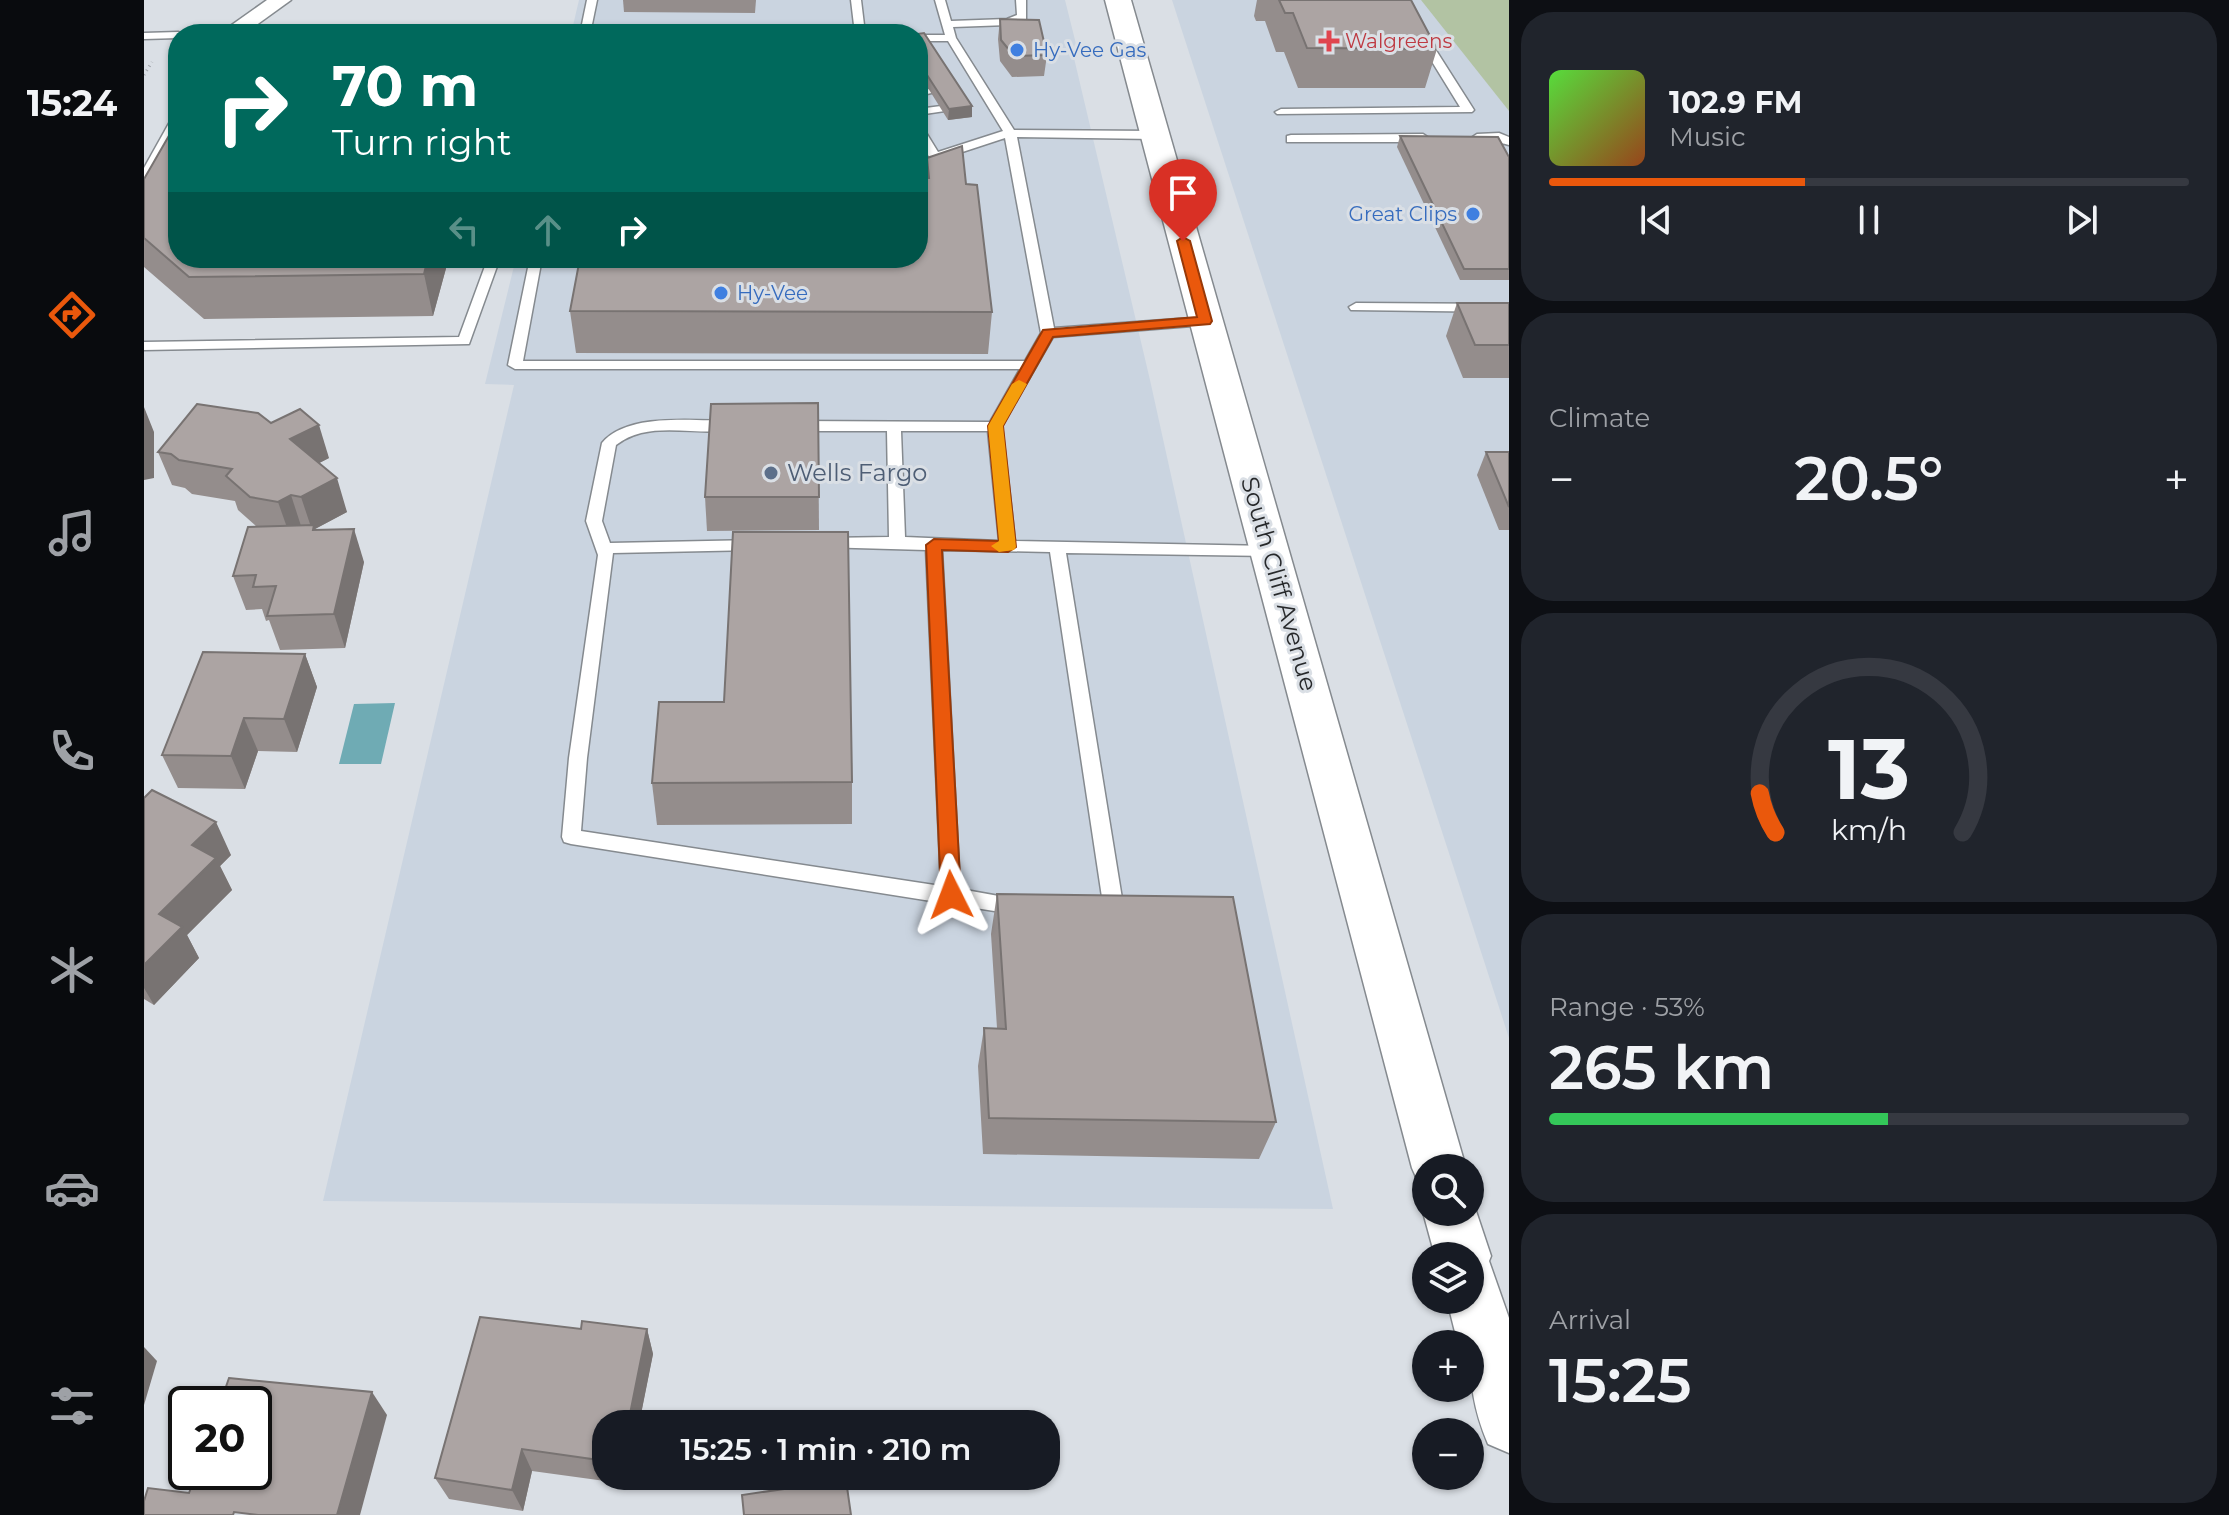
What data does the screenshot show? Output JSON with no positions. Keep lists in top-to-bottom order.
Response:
{
  "streets": {
    "main road": ["South Cliff Avenue"]
  },
  "places": {
    "health": ["Walgreens"],
    "other": [
      "Hy-Vee Gas",
      "Great Clips",
      "Hy-Vee",
      "Wells Fargo"
    ]
  },
  "page": {
    "tabs": "15:24",
    "turn": ["70 m", "Turn right"],
    "song": ["102.9 FM", "Music"],
    "tile": [
      "Climate",
      ["Range · 53%", "265 km"],
      ["Arrival", "15:25"]
    ],
    "heat": ["−", "20.5°", "+"],
    "map_buttons": ["+", "−"],
    "limit": "20",
    "trip": "15:25 · 1 min · 210 m",
    "gauge": ["13", "km/h"]
  }
}
